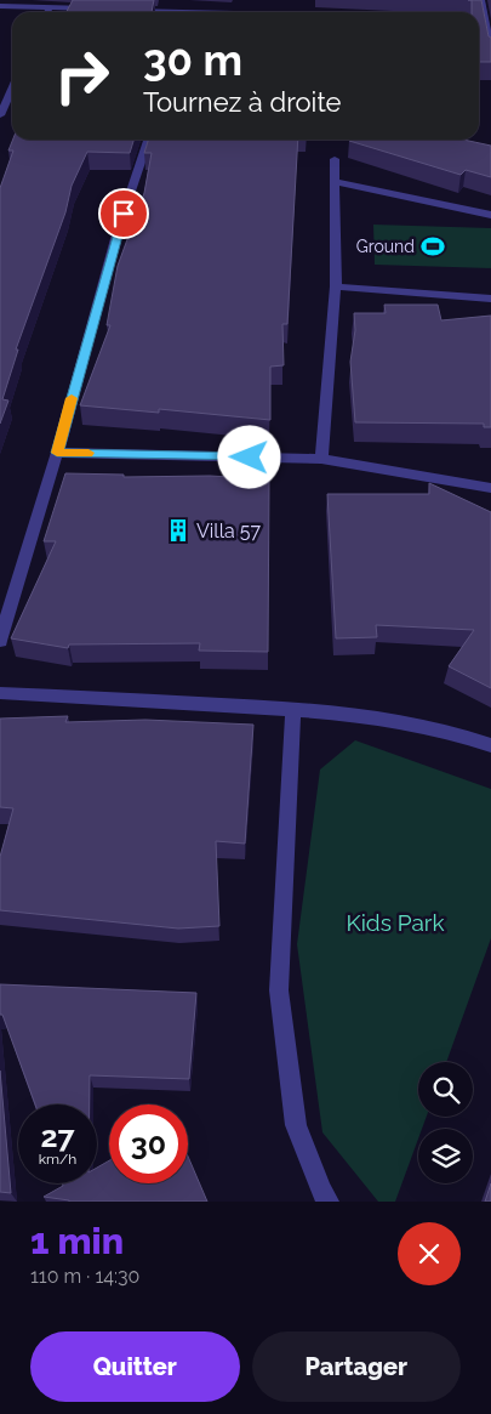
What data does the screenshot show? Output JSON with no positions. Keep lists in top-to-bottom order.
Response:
{
  "parks": ["Kids Park"],
  "places": {
    "sports": ["Ground"],
    "building": ["Villa 57"]
  },
  "page": {
    "turn": ["30 m", "Tournez à droite"],
    "speed": "27 km/h",
    "limit": "30",
    "heading": ["1 min", "110 m · 14:30"],
    "buttons": ["Quitter", "Partager"]
  }
}
